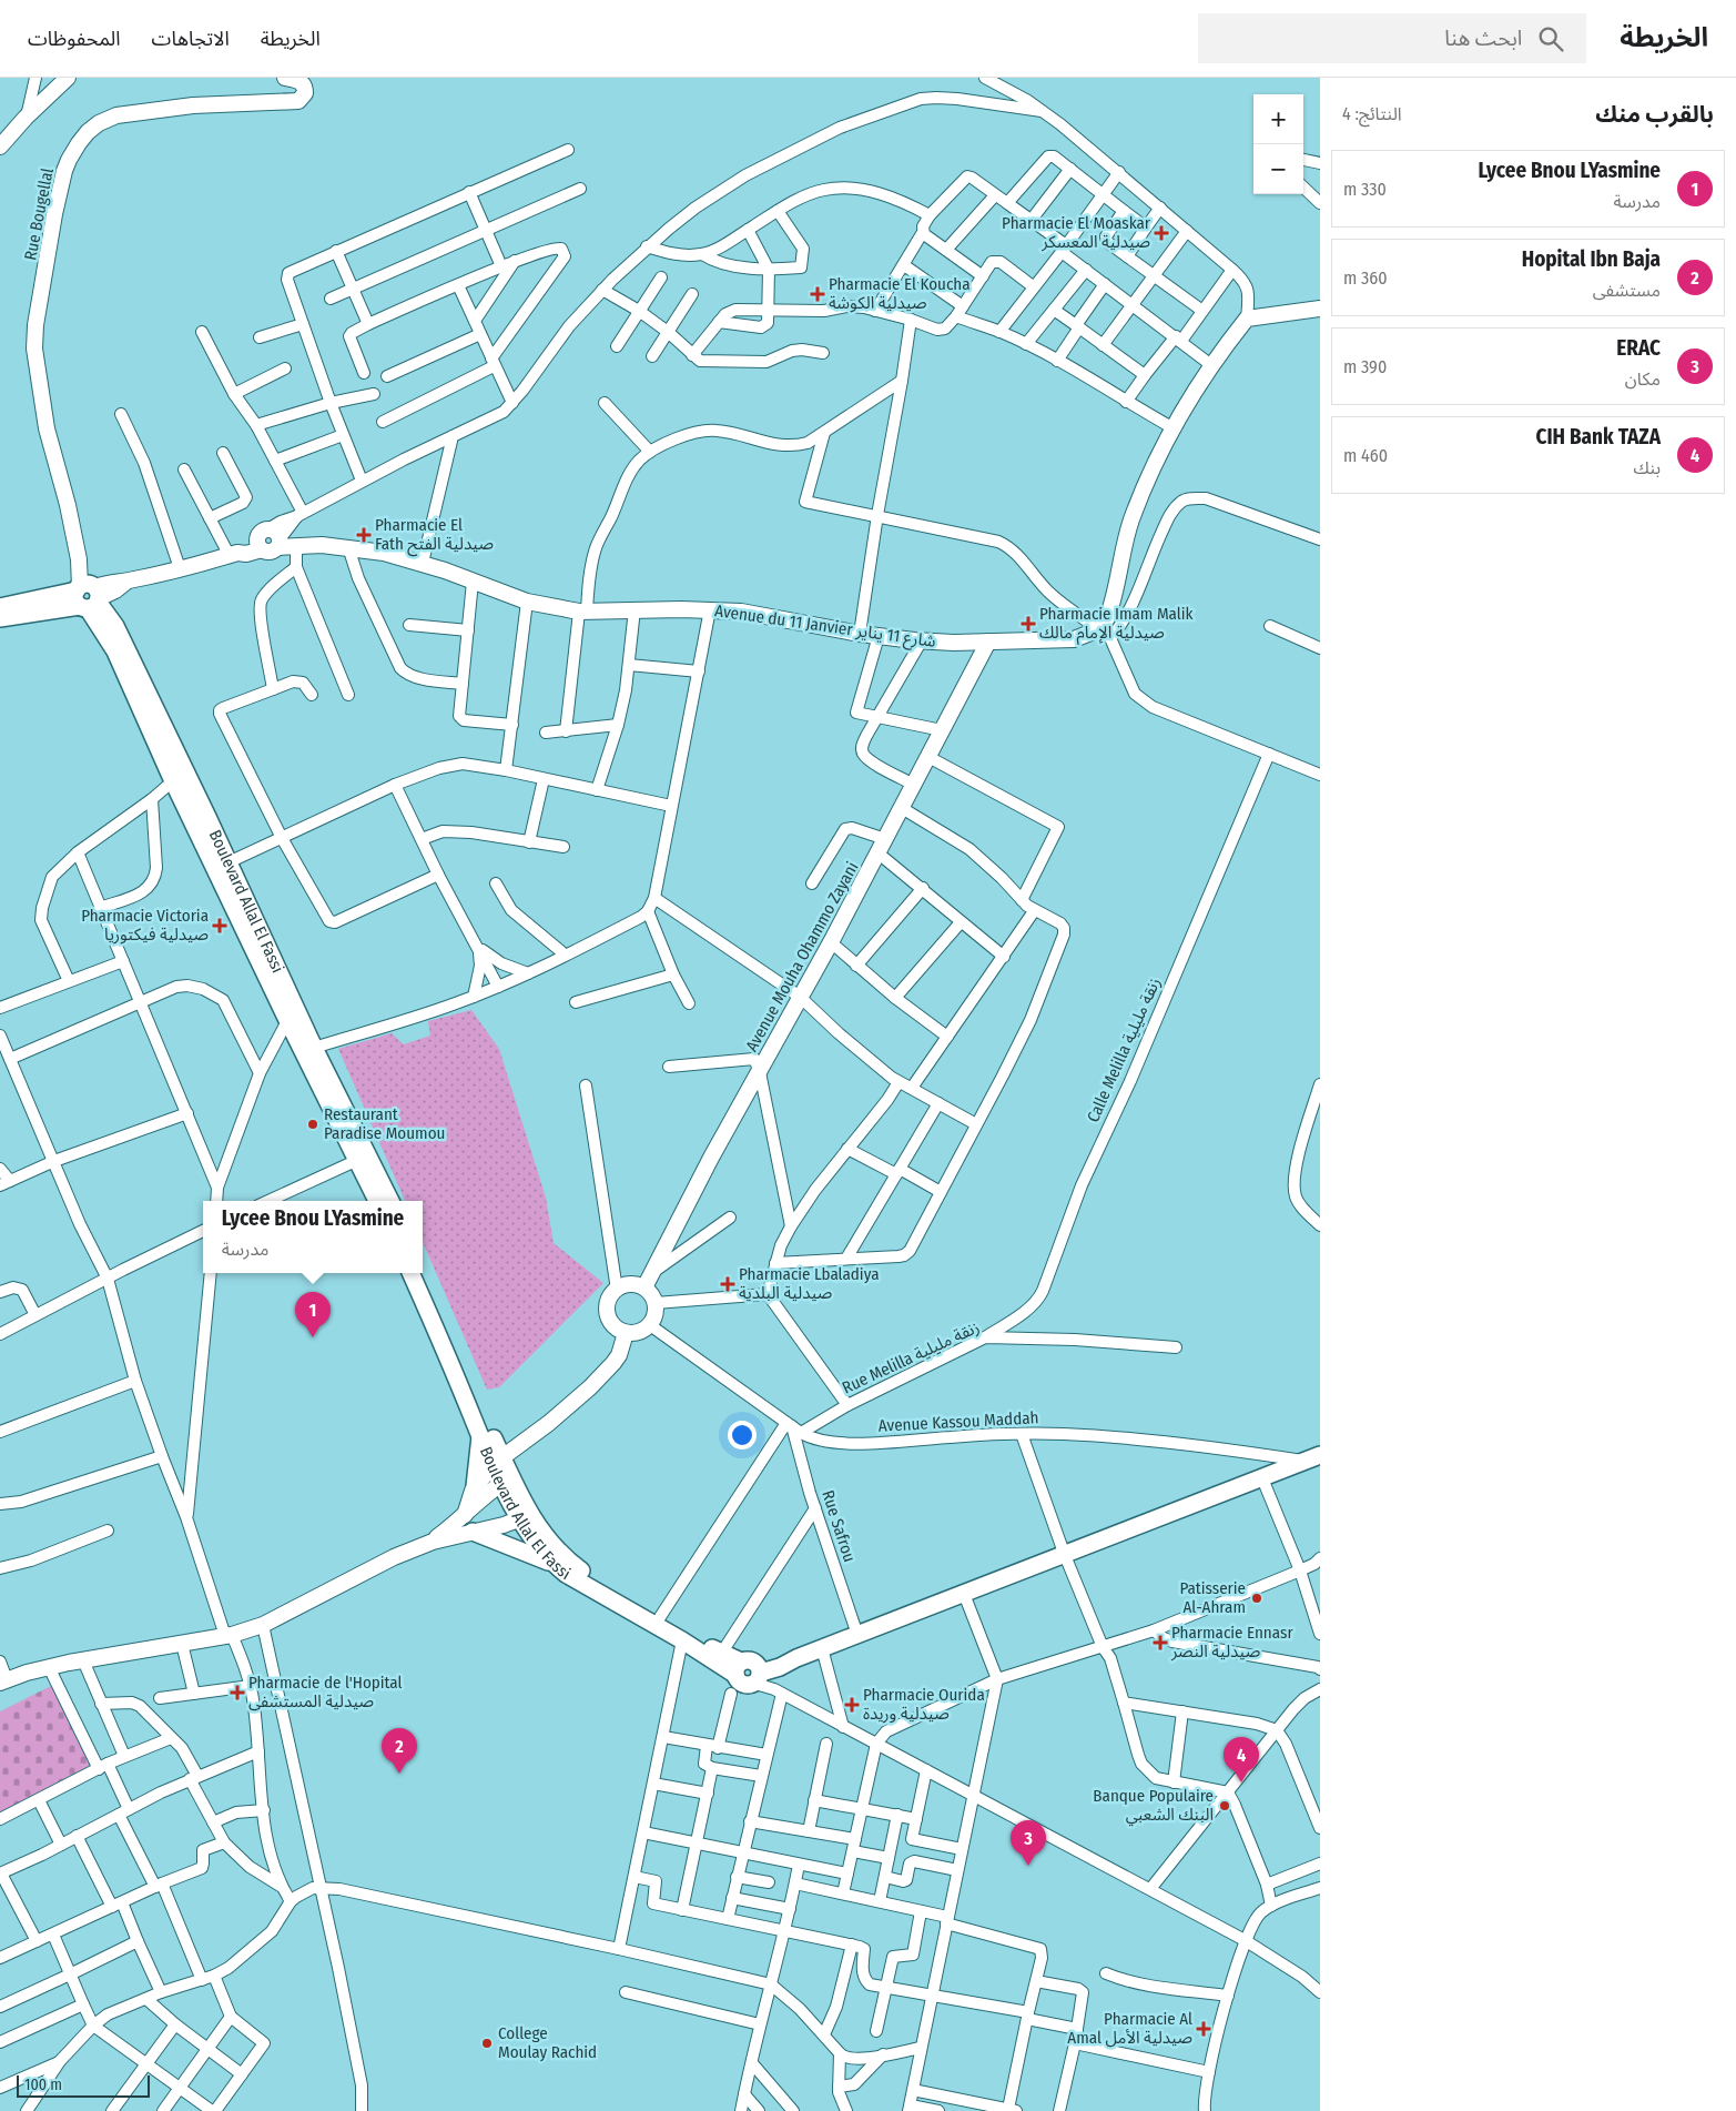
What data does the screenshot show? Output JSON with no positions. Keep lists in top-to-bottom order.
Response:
{
  "streets": {
    "main road": ["Boulevard Allal El Fassi"],
    "street": [
      "Rue Bougellal",
      "Avenue du 11 Janvier شارع 11 يناير",
      "Avenue Mouha Ohammo Zayani",
      "Calle Melilla زنقة مليلية",
      "Rue Melilla زنقة مليلية",
      "Avenue Kassou Maddah",
      "Rue Safrou"
    ]
  },
  "crossings": [
    ["Rue Bougellal", "Boulevard Allal El Fassi"],
    ["Avenue du 11 Janvier شارع 11 يناير", "Avenue Mouha Ohammo Zayani"],
    ["Avenue Mouha Ohammo Zayani", "Avenue Kassou Maddah"],
    ["Calle Melilla زنقة مليلية", "Rue Melilla زنقة مليلية"],
    ["Rue Melilla زنقة مليلية", "Avenue Kassou Maddah"],
    ["Rue Melilla زنقة مليلية", "Rue Safrou"],
    ["Avenue Kassou Maddah", "Rue Safrou"]
  ],
  "places": {
    "health": [
      "Pharmacie El Moaskar صيدلية المعسكر",
      "Pharmacie El Koucha صيدلية الكوشة",
      "Pharmacie El Fath صيدلية الفتح",
      "Pharmacie Imam Malik صيدلية الإمام مالك",
      "Pharmacie Victoria صيدلية فيكتوريا",
      "Pharmacie Lbaladiya صيدلية البلدية",
      "Pharmacie Ennasr صيدلية النصر",
      "Pharmacie de l'Hopital صيدلية المستشفى",
      "Pharmacie Ourida صيدلية وريدة",
      "Pharmacie Al Amal صيدلية الأمل"
    ],
    "other": [
      "Restaurant Paradise Moumou",
      "Patisserie Al-Ahram",
      "Banque Populaire البنك الشعبي",
      "College Moulay Rachid"
    ]
  },
  "scale_bar": "100 m",
  "page": {
    "header": "الخريطة",
    "search": "ابحث هنا",
    "nav": ["الخريطة", "الاتجاهات", "المحفوظات"],
    "heading": ["بالقرب منك", "النتائج: 4"],
    "map_buttons": ["+", "−"],
    "list": [
      {
        "mark": "1",
        "name": "Lycee Bnou LYasmine",
        "note": "مدرسة",
        "value": "330 m"
      },
      {
        "mark": "2",
        "name": "Hopital Ibn Baja",
        "note": "مستشفى",
        "value": "360 m"
      },
      {
        "mark": "3",
        "name": "ERAC",
        "note": "مكان",
        "value": "390 m"
      },
      {
        "mark": "4",
        "name": "CIH Bank TAZA",
        "note": "بنك",
        "value": "460 m"
      }
    ],
    "popup": ["Lycee Bnou LYasmine", "مدرسة"],
    "pins": [
      "1",
      "2",
      "4",
      "3"
    ],
    "scale": "100 m"
  }
}
